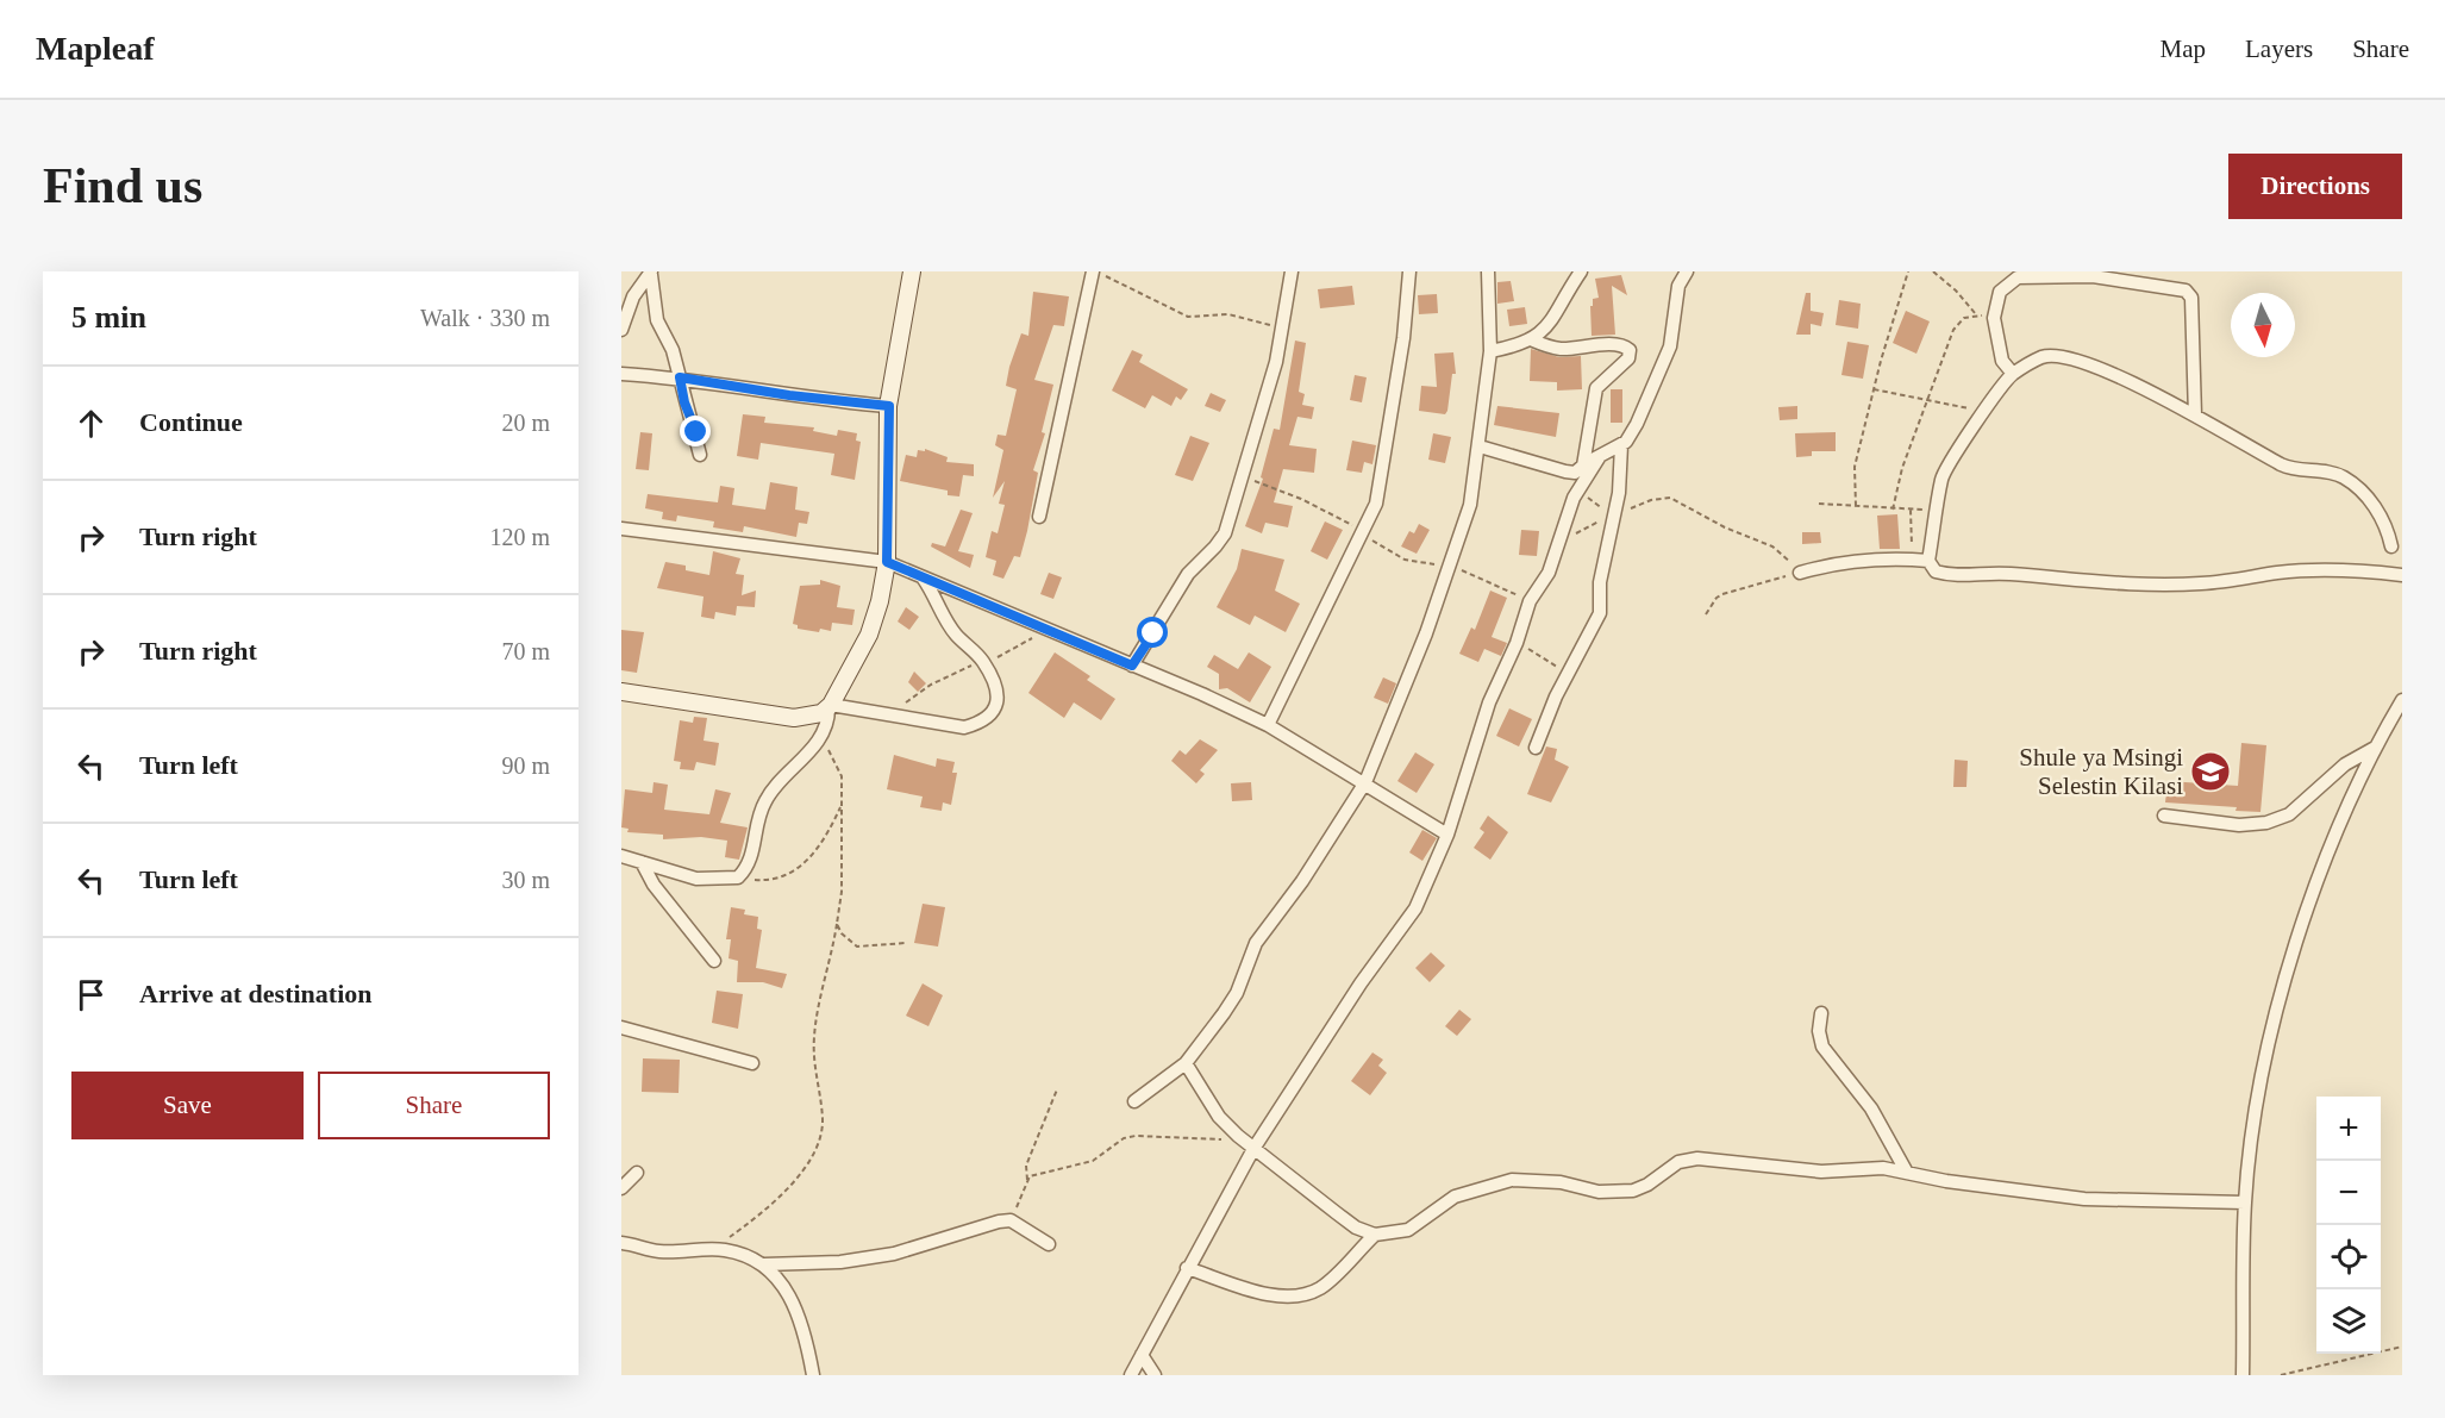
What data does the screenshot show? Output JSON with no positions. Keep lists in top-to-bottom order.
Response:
{
  "places": {
    "school or university": ["Shule ya Msingi Selestin Kilasi"]
  },
  "north": "bottom",
  "page": {
    "header": "Mapleaf",
    "nav": ["Map", "Layers", "Share"],
    "buttons": [
      "Directions",
      ["Save", "Share"]
    ],
    "title": "Find us",
    "heading": ["5 min", "Walk · 330 m"],
    "list": [
      ["Continue", "20 m"],
      ["Turn right", "120 m"],
      ["Turn right", "70 m"],
      ["Turn left", "90 m"],
      ["Turn left", "30 m"],
      "Arrive at destination"
    ],
    "map_buttons": ["+", "−"]
  }
}
